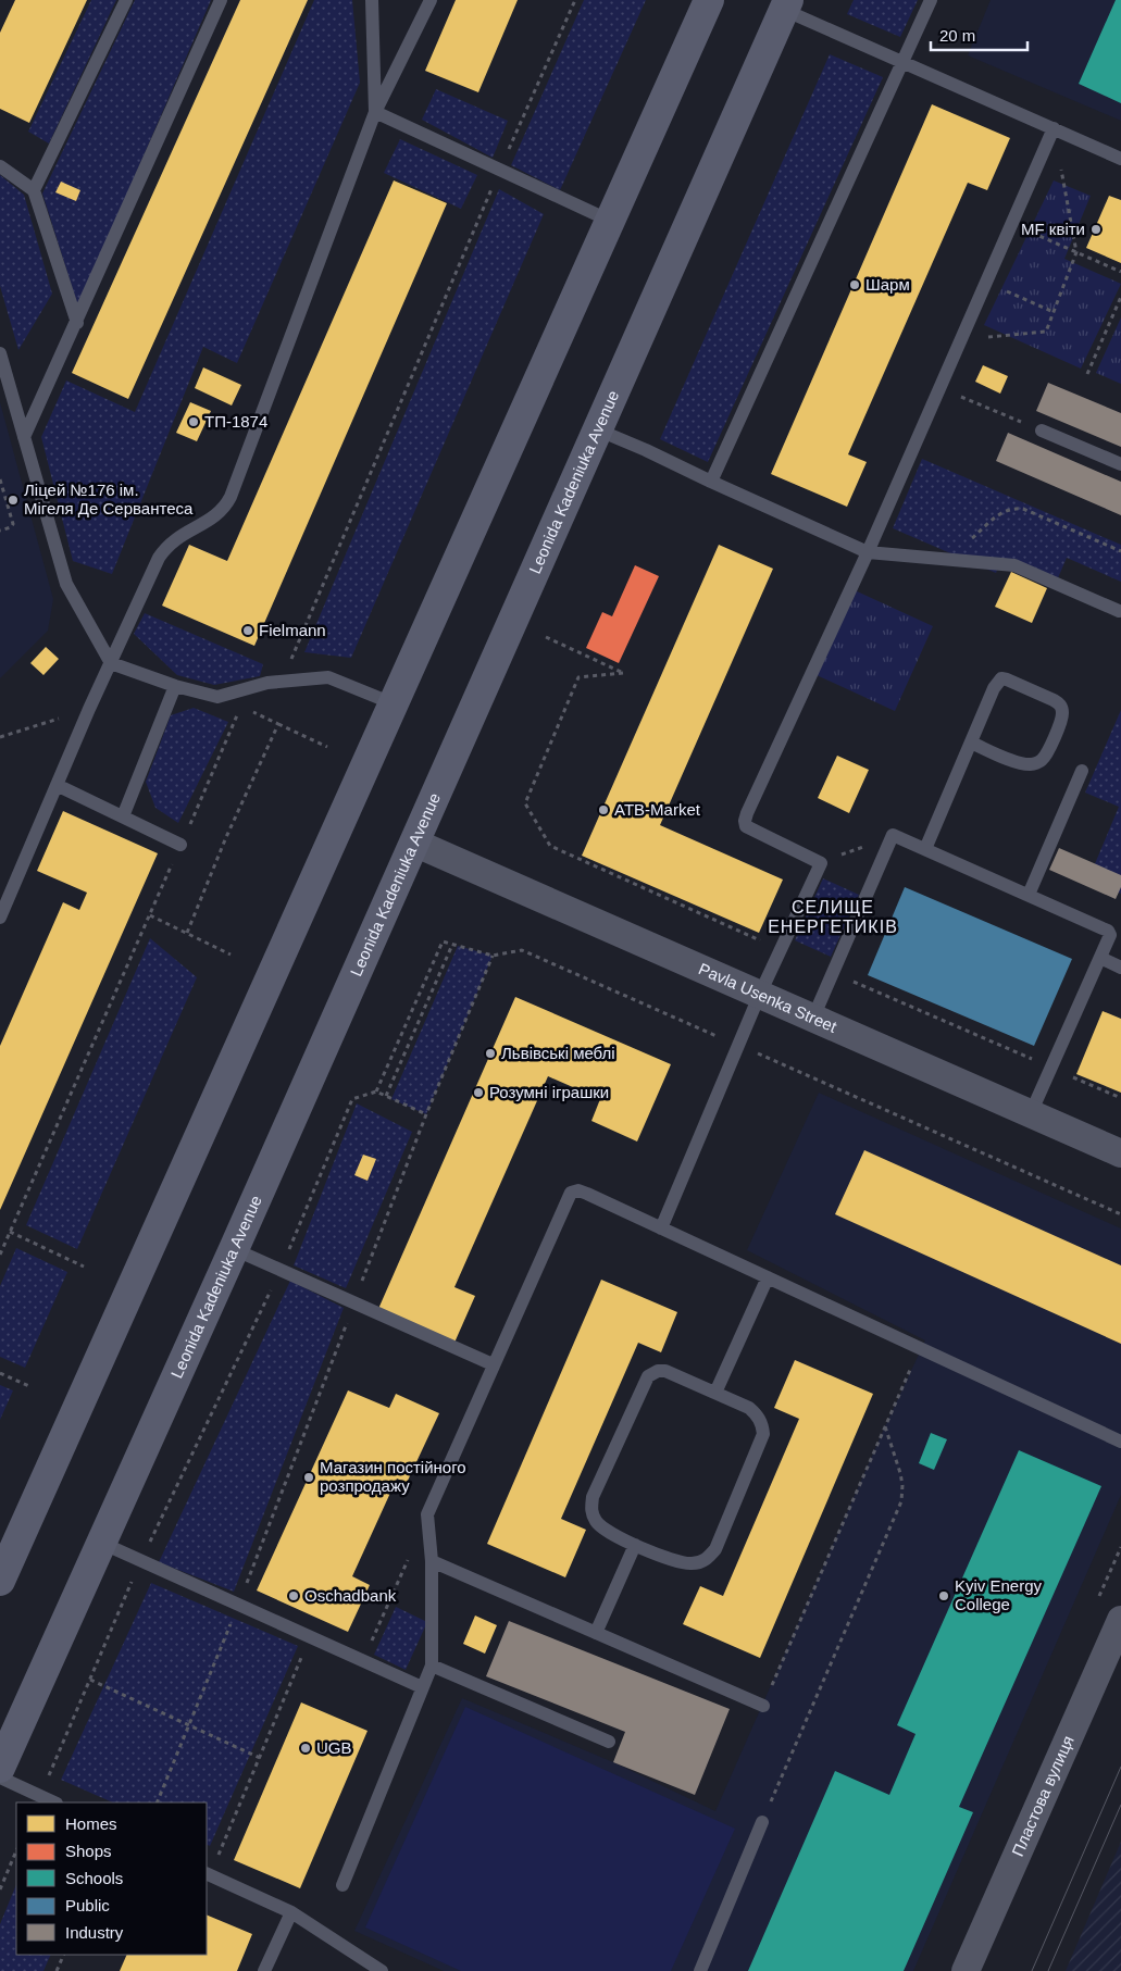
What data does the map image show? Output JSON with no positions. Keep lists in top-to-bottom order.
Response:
{
  "streets": {
    "highway": ["Leonida Kadeniuka Avenue"],
    "street": ["Pavla Usenka Street", "Пластова вулиця"]
  },
  "crossings": [
    ["Leonida Kadeniuka Avenue", "Pavla Usenka Street"]
  ],
  "districts": ["СЕЛИЩЕ ЕНЕРГЕТИКІВ"],
  "places": [
    "MF квіти",
    "Шарм",
    "ТП-1874",
    "Ліцей №176 ім. Мігеля Де Сервантеса",
    "Fielmann",
    "ATB-Market",
    "Львівські меблі",
    "Розумні іграшки",
    "Магазин постійного розпродажу",
    "Oschadbank",
    "Kyiv Energy College",
    "UGB"
  ],
  "legend": [
    "Homes",
    "Shops",
    "Schools",
    "Public",
    "Industry"
  ],
  "scale_bar": "20 m"
}
